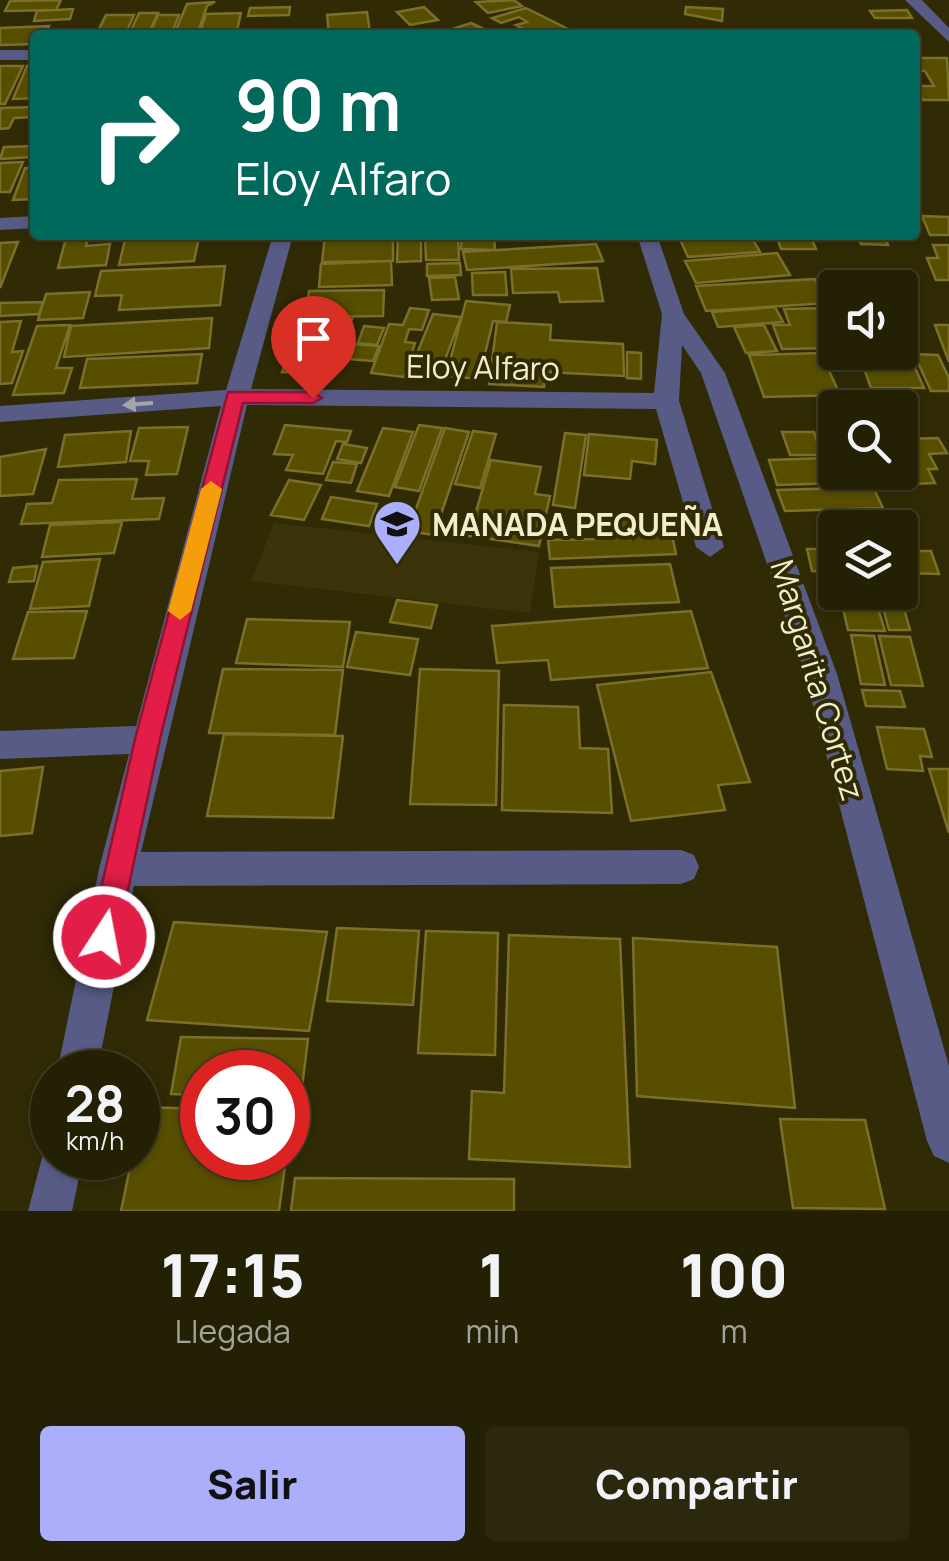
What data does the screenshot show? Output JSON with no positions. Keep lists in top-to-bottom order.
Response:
{
  "streets": {
    "street": ["Eloy Alfaro", "Margarita Cortez"]
  },
  "one_way": ["Eloy Alfaro"],
  "places": {
    "school or university": ["MANADA PEQUEÑA"]
  },
  "page": {
    "turn": ["90 m", "Eloy Alfaro"],
    "speed": "28 km/h",
    "limit": "30",
    "eta": [
      "17:15",
      "Llegada",
      "1",
      "min",
      "100",
      "m"
    ],
    "buttons": ["Salir", "Compartir"]
  }
}
